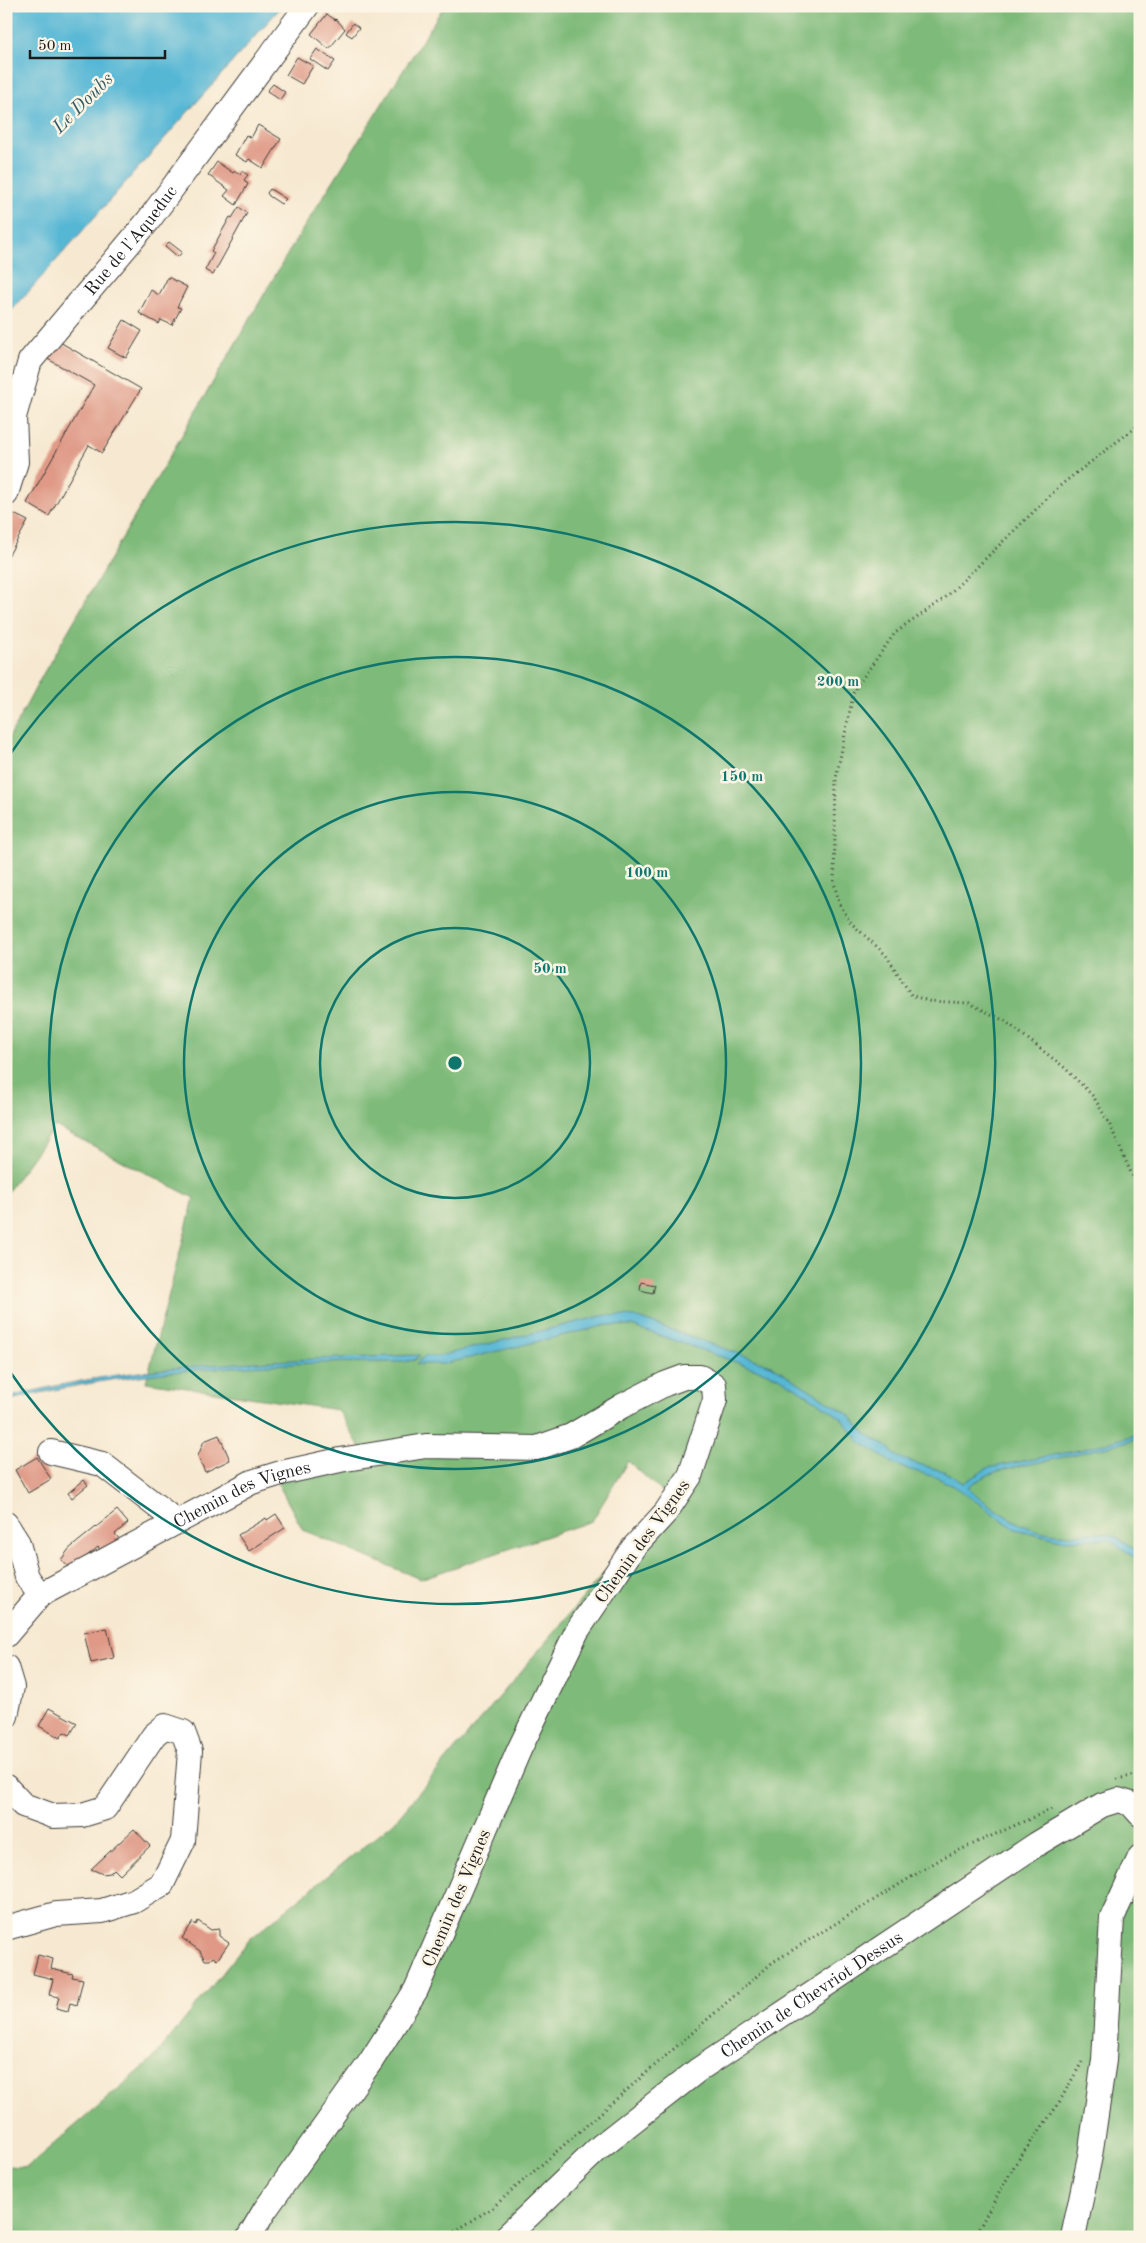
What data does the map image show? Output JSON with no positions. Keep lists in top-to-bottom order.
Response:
{
  "streets": {
    "street": ["Rue de l'Aqueduc", "Chemin des Vignes", "Chemin de Chevriot Dessus"]
  },
  "water": ["Le Doubs"],
  "scale_bar": "50 m",
  "rings": [
    "200 m",
    "150 m",
    "100 m",
    "50 m"
  ]
}
